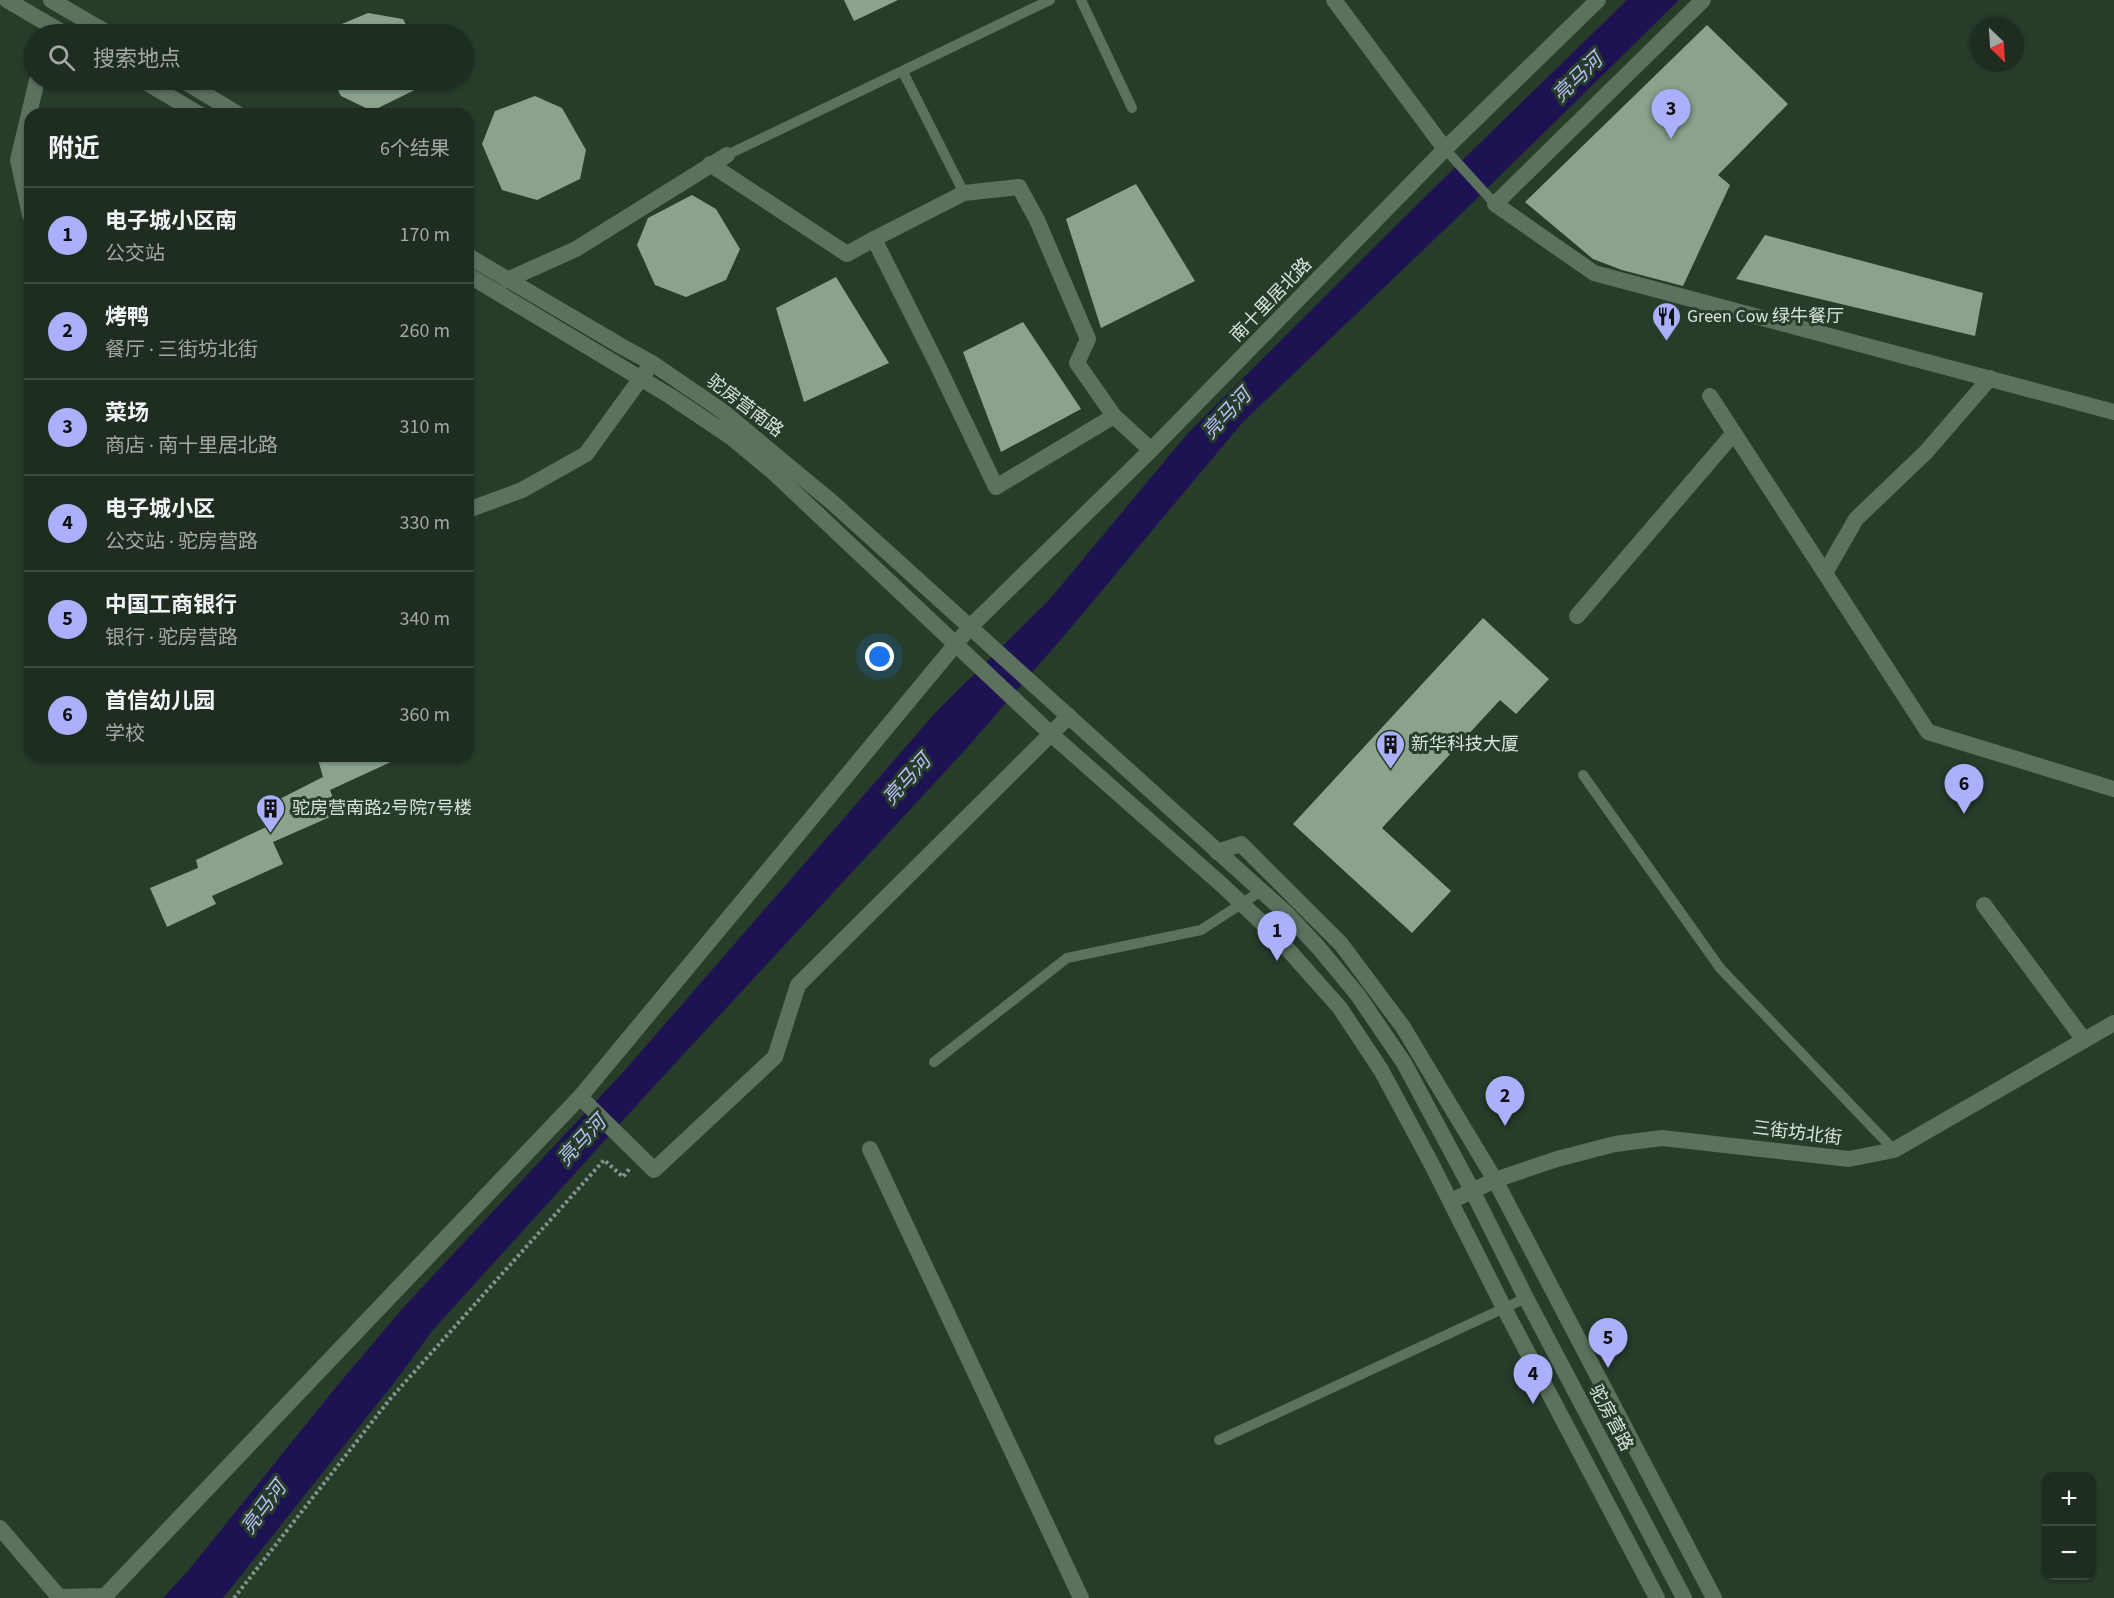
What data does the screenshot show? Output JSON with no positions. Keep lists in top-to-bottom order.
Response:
{
  "streets": {
    "street": [
      "南十里居北路",
      "驼房营南路",
      "三街坊北街",
      "驼房营路"
    ]
  },
  "crossings": [
    ["南十里居北路", "驼房营南路"],
    ["驼房营南路", "三街坊北街"],
    ["驼房营南路", "驼房营路"],
    ["三街坊北街", "驼房营路"]
  ],
  "water": ["亮马河"],
  "places": {
    "restaurant": ["Green Cow 绿牛餐厅"],
    "building": ["新华科技大厦", "驼房营南路2号院7号楼"]
  },
  "north": "bottom right",
  "page": {
    "search": "搜索地点",
    "pins": [
      "3",
      "6",
      "1",
      "2",
      "5",
      "4"
    ],
    "heading": ["附近", "6个结果"],
    "list": [
      {
        "mark": "1",
        "name": "电子城小区南",
        "note": "公交站",
        "value": "170 m"
      },
      {
        "mark": "2",
        "name": "烤鸭",
        "note": "餐厅 · 三街坊北街",
        "value": "260 m"
      },
      {
        "mark": "3",
        "name": "菜场",
        "note": "商店 · 南十里居北路",
        "value": "310 m"
      },
      {
        "mark": "4",
        "name": "电子城小区",
        "note": "公交站 · 驼房营路",
        "value": "330 m"
      },
      {
        "mark": "5",
        "name": "中国工商银行",
        "note": "银行 · 驼房营路",
        "value": "340 m"
      },
      {
        "mark": "6",
        "name": "首信幼儿园",
        "note": "学校",
        "value": "360 m"
      }
    ],
    "map_buttons": ["+", "−"]
  }
}
